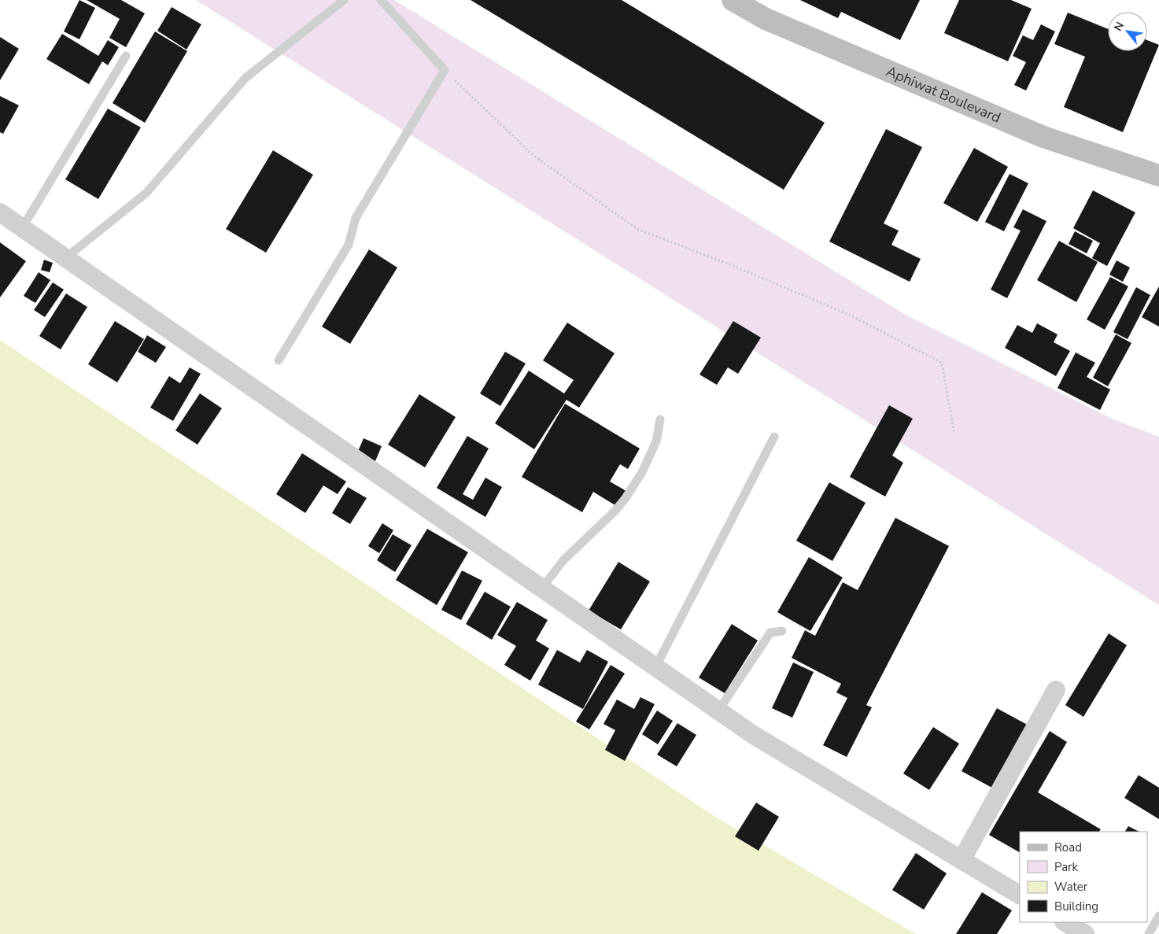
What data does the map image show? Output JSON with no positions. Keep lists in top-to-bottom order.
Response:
{
  "streets": {
    "street": ["Aphiwat Boulevard"]
  },
  "legend": [
    "Road",
    "Park",
    "Water",
    "Building"
  ],
  "north": "top left"
}
